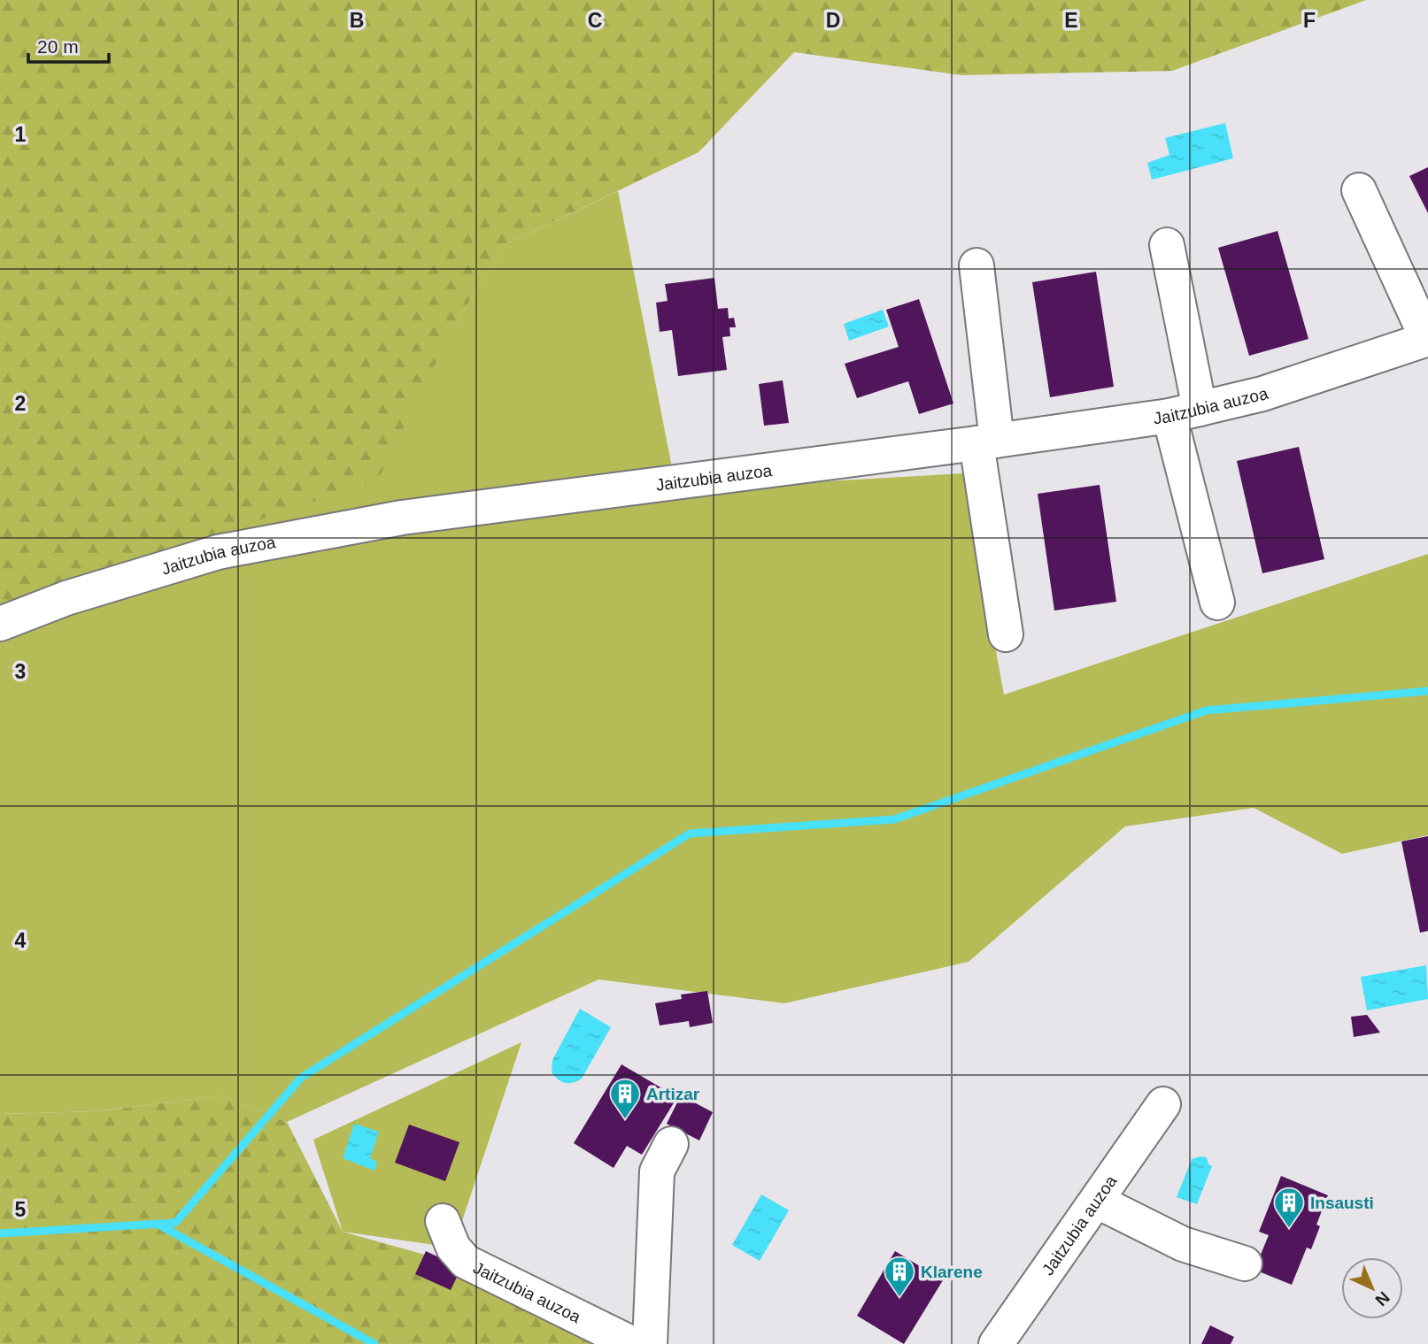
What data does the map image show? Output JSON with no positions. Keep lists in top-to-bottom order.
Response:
{
  "streets": {
    "street": ["Jaitzubia auzoa"]
  },
  "places": {
    "building": ["Artizar", "Insausti", "Klarene"]
  },
  "scale_bar": "20 m",
  "north": "bottom right",
  "grid": {
    "columns": [
      "B",
      "C",
      "D",
      "E",
      "F"
    ],
    "rows": [
      "1",
      "2",
      "3",
      "4",
      "5"
    ]
  }
}
